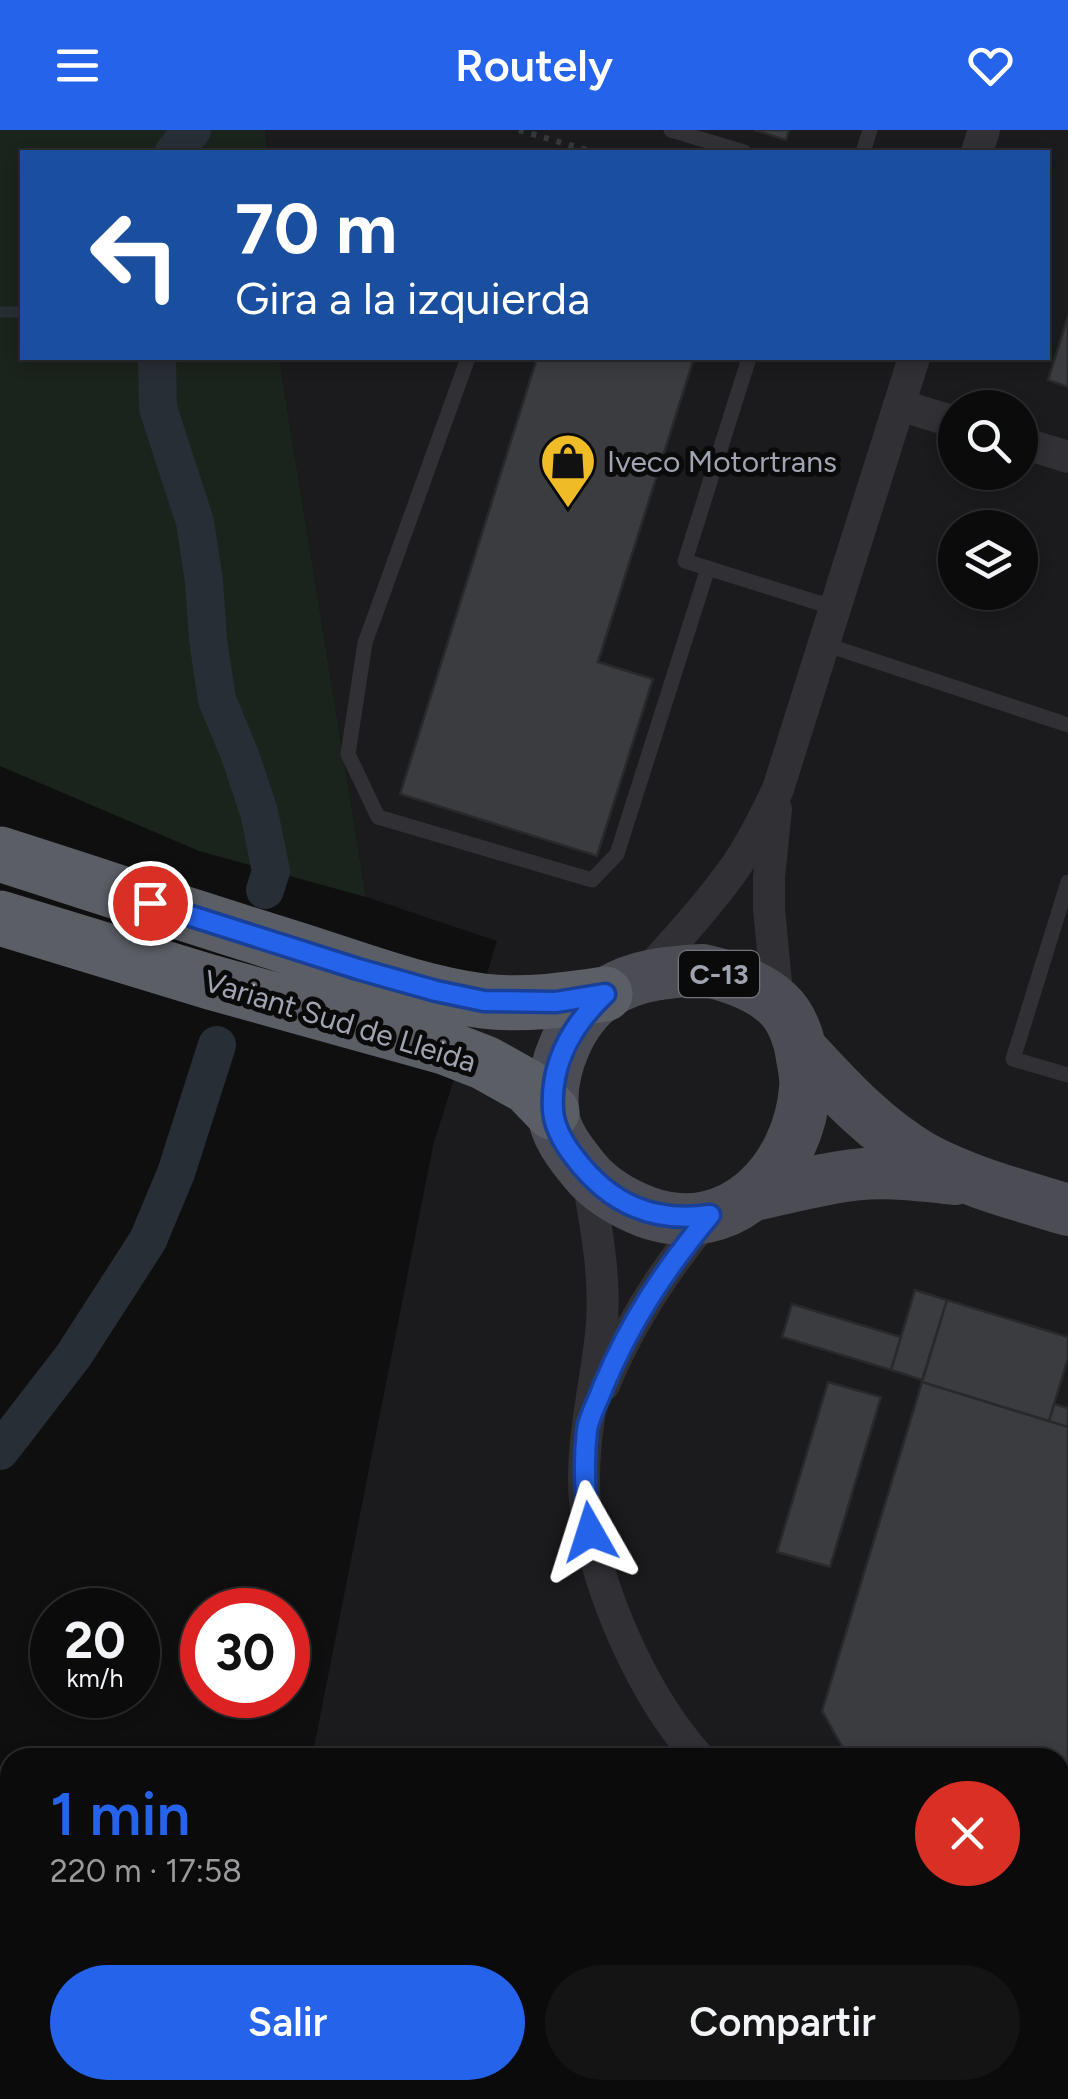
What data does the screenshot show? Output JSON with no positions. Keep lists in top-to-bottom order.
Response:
{
  "streets": {
    "highway": ["Variant Sud de Lleida"],
    "main road": ["C-13"]
  },
  "crossings": [
    ["C-13", "Variant Sud de Lleida"]
  ],
  "places": {
    "shop": ["Iveco Motortrans"]
  },
  "page": {
    "header": "Routely",
    "turn": ["70 m", "Gira a la izquierda"],
    "speed": "20 km/h",
    "limit": "30",
    "heading": ["1 min", "220 m · 17:58"],
    "buttons": ["Salir", "Compartir"]
  }
}
